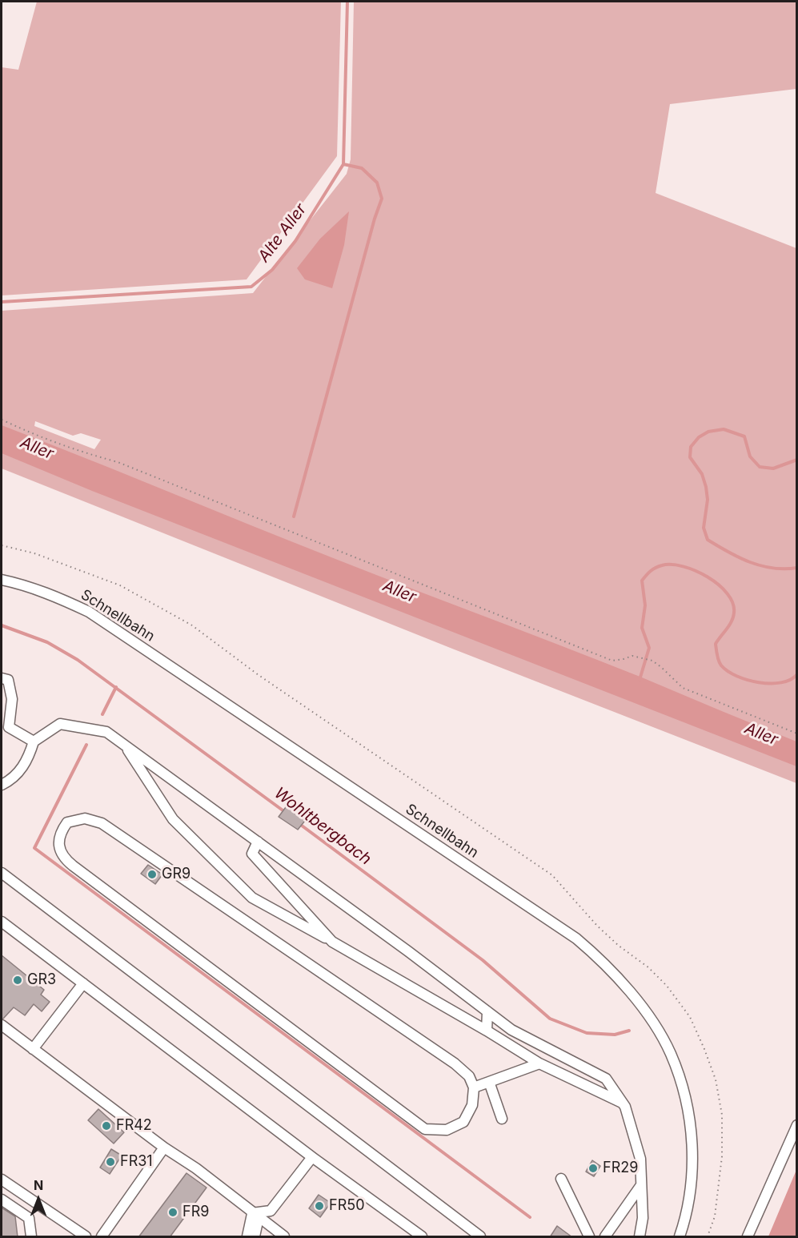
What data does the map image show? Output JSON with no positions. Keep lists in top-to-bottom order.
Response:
{
  "streets": {
    "street": ["Schnellbahn"]
  },
  "water": ["Alte Aller", "Aller", "Wohltbergbach"],
  "places": [
    "GR9",
    "GR3",
    "FR42",
    "FR31",
    "FR29",
    "FR50",
    "FR9"
  ],
  "north": "top"
}
